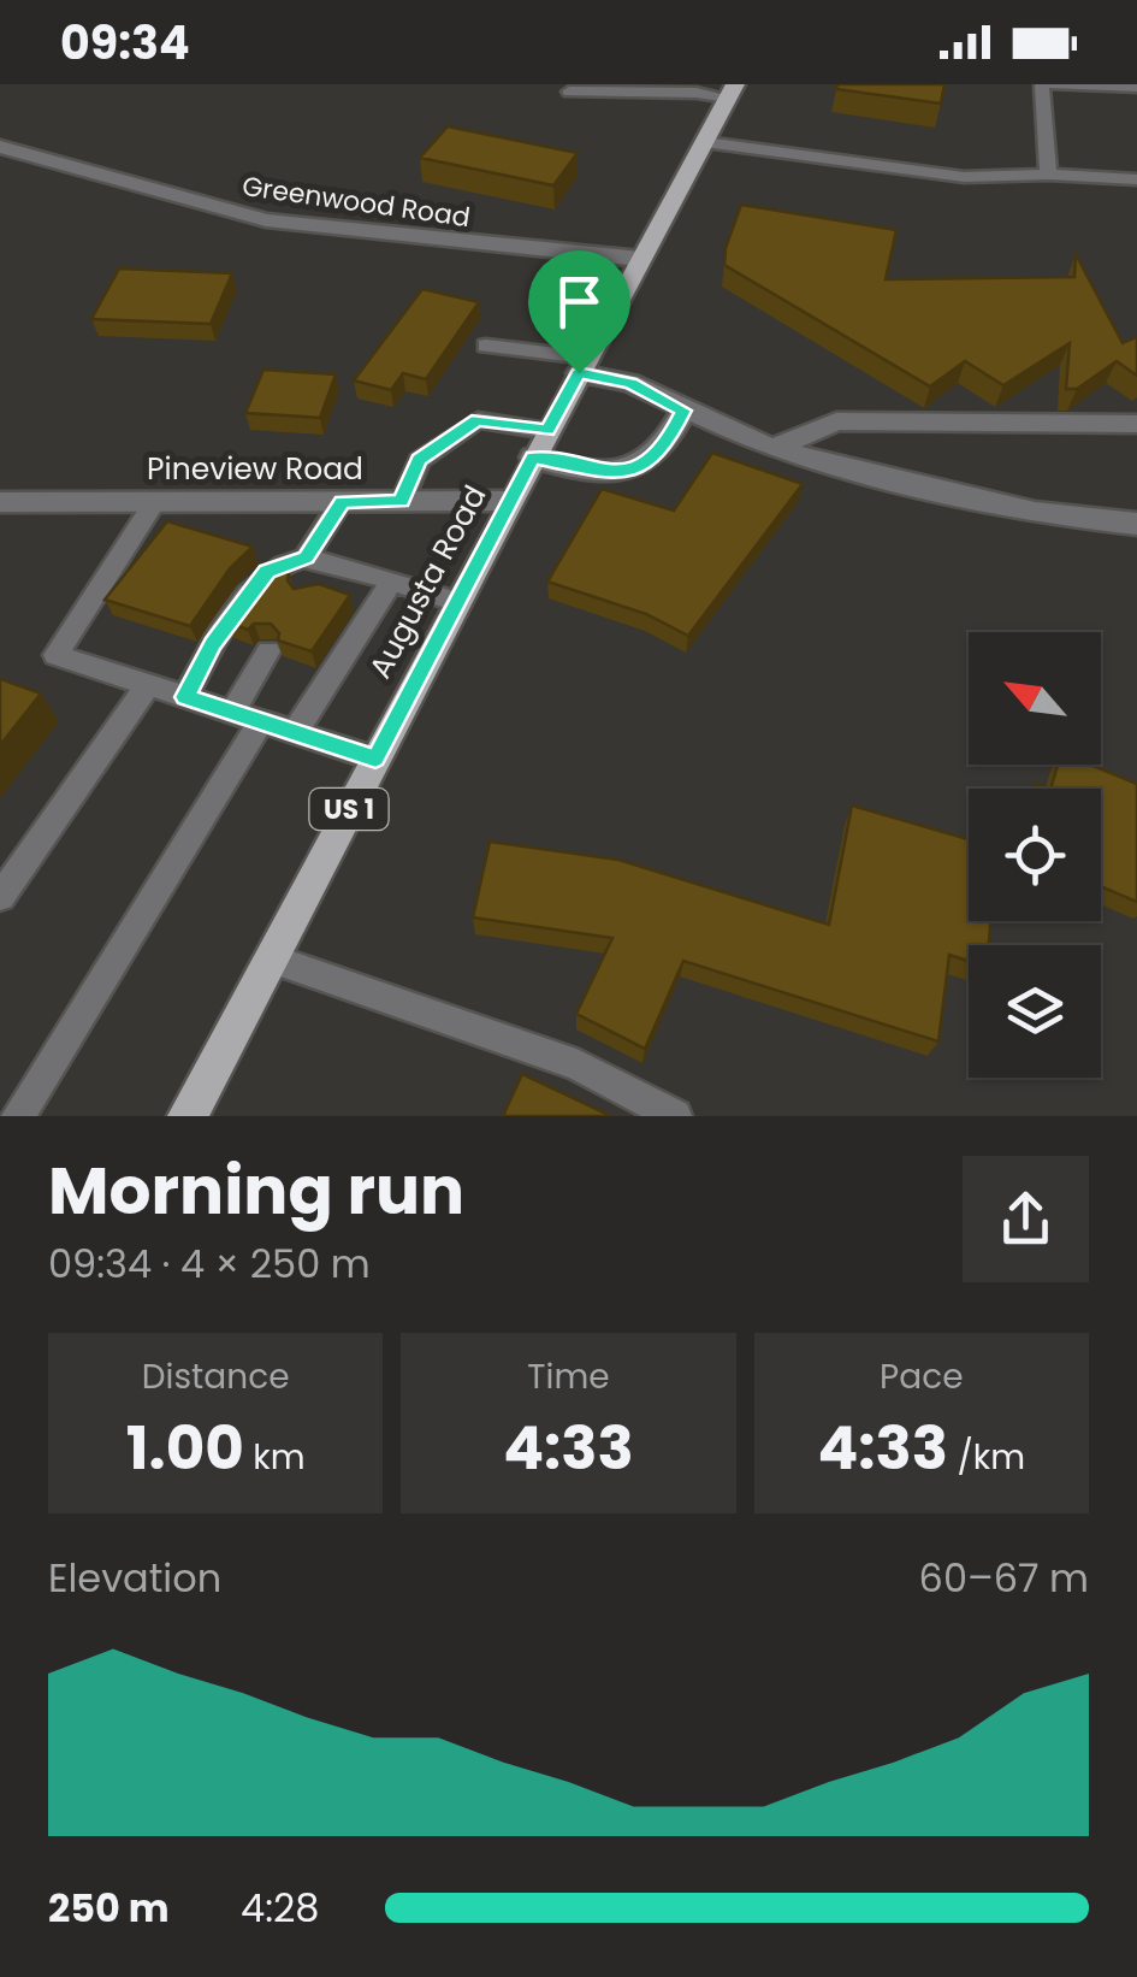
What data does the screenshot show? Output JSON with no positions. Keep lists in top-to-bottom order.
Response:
{
  "streets": {
    "main road": ["Augusta Road", "US 1"],
    "street": ["Greenwood Road", "Pineview Road"]
  },
  "crossings": [
    ["Greenwood Road", "Augusta Road"],
    ["Pineview Road", "Augusta Road"]
  ],
  "north": "top left",
  "page": {
    "status": "09:34",
    "heading": ["Morning run", "09:34 · 4 × 250 m"],
    "stats": [
      ["Distance", "1.00 km"],
      ["Time", "4:33"],
      ["Pace", "4:33 /km"]
    ],
    "chart": ["Elevation", "60–67 m"],
    "list": [
      {
        "name": "250 m",
        "note": "4:28"
      }
    ]
  }
}
